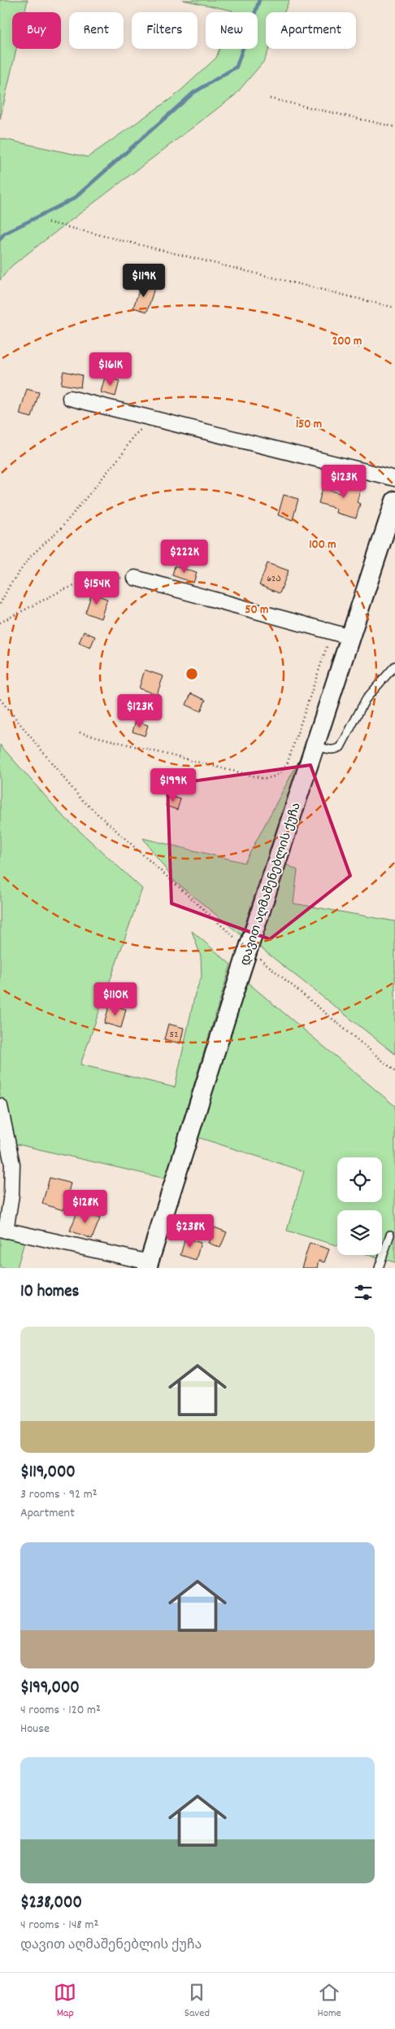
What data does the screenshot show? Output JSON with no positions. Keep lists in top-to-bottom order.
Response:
{
  "streets": {
    "street": ["დავით აღმაშენებლის ქუჩა"]
  },
  "house_numbers": ["62ა", "52"],
  "page": {
    "chip": [
      "Buy",
      "Rent",
      "Filters",
      "New",
      "Apartment"
    ],
    "price": [
      "$119K",
      "$161K",
      "$123K",
      "$222K",
      "$154K",
      "$123K",
      "$199K",
      "$110K",
      "$128K",
      "$238K"
    ],
    "heading": "10 homes",
    "list": [
      {
        "name": "$119,000",
        "note": "3 rooms · 92 m² · Apartment"
      },
      {
        "name": "$199,000",
        "note": "4 rooms · 120 m² · House"
      },
      {
        "name": "$238,000",
        "note": "4 rooms · 148 m² · დავით აღმაშენებლის ქუჩა"
      }
    ],
    "tabs": ["Map", "Saved", "Home"]
  },
  "rings": [
    "200 m",
    "150 m",
    "100 m",
    "50 m"
  ]
}
